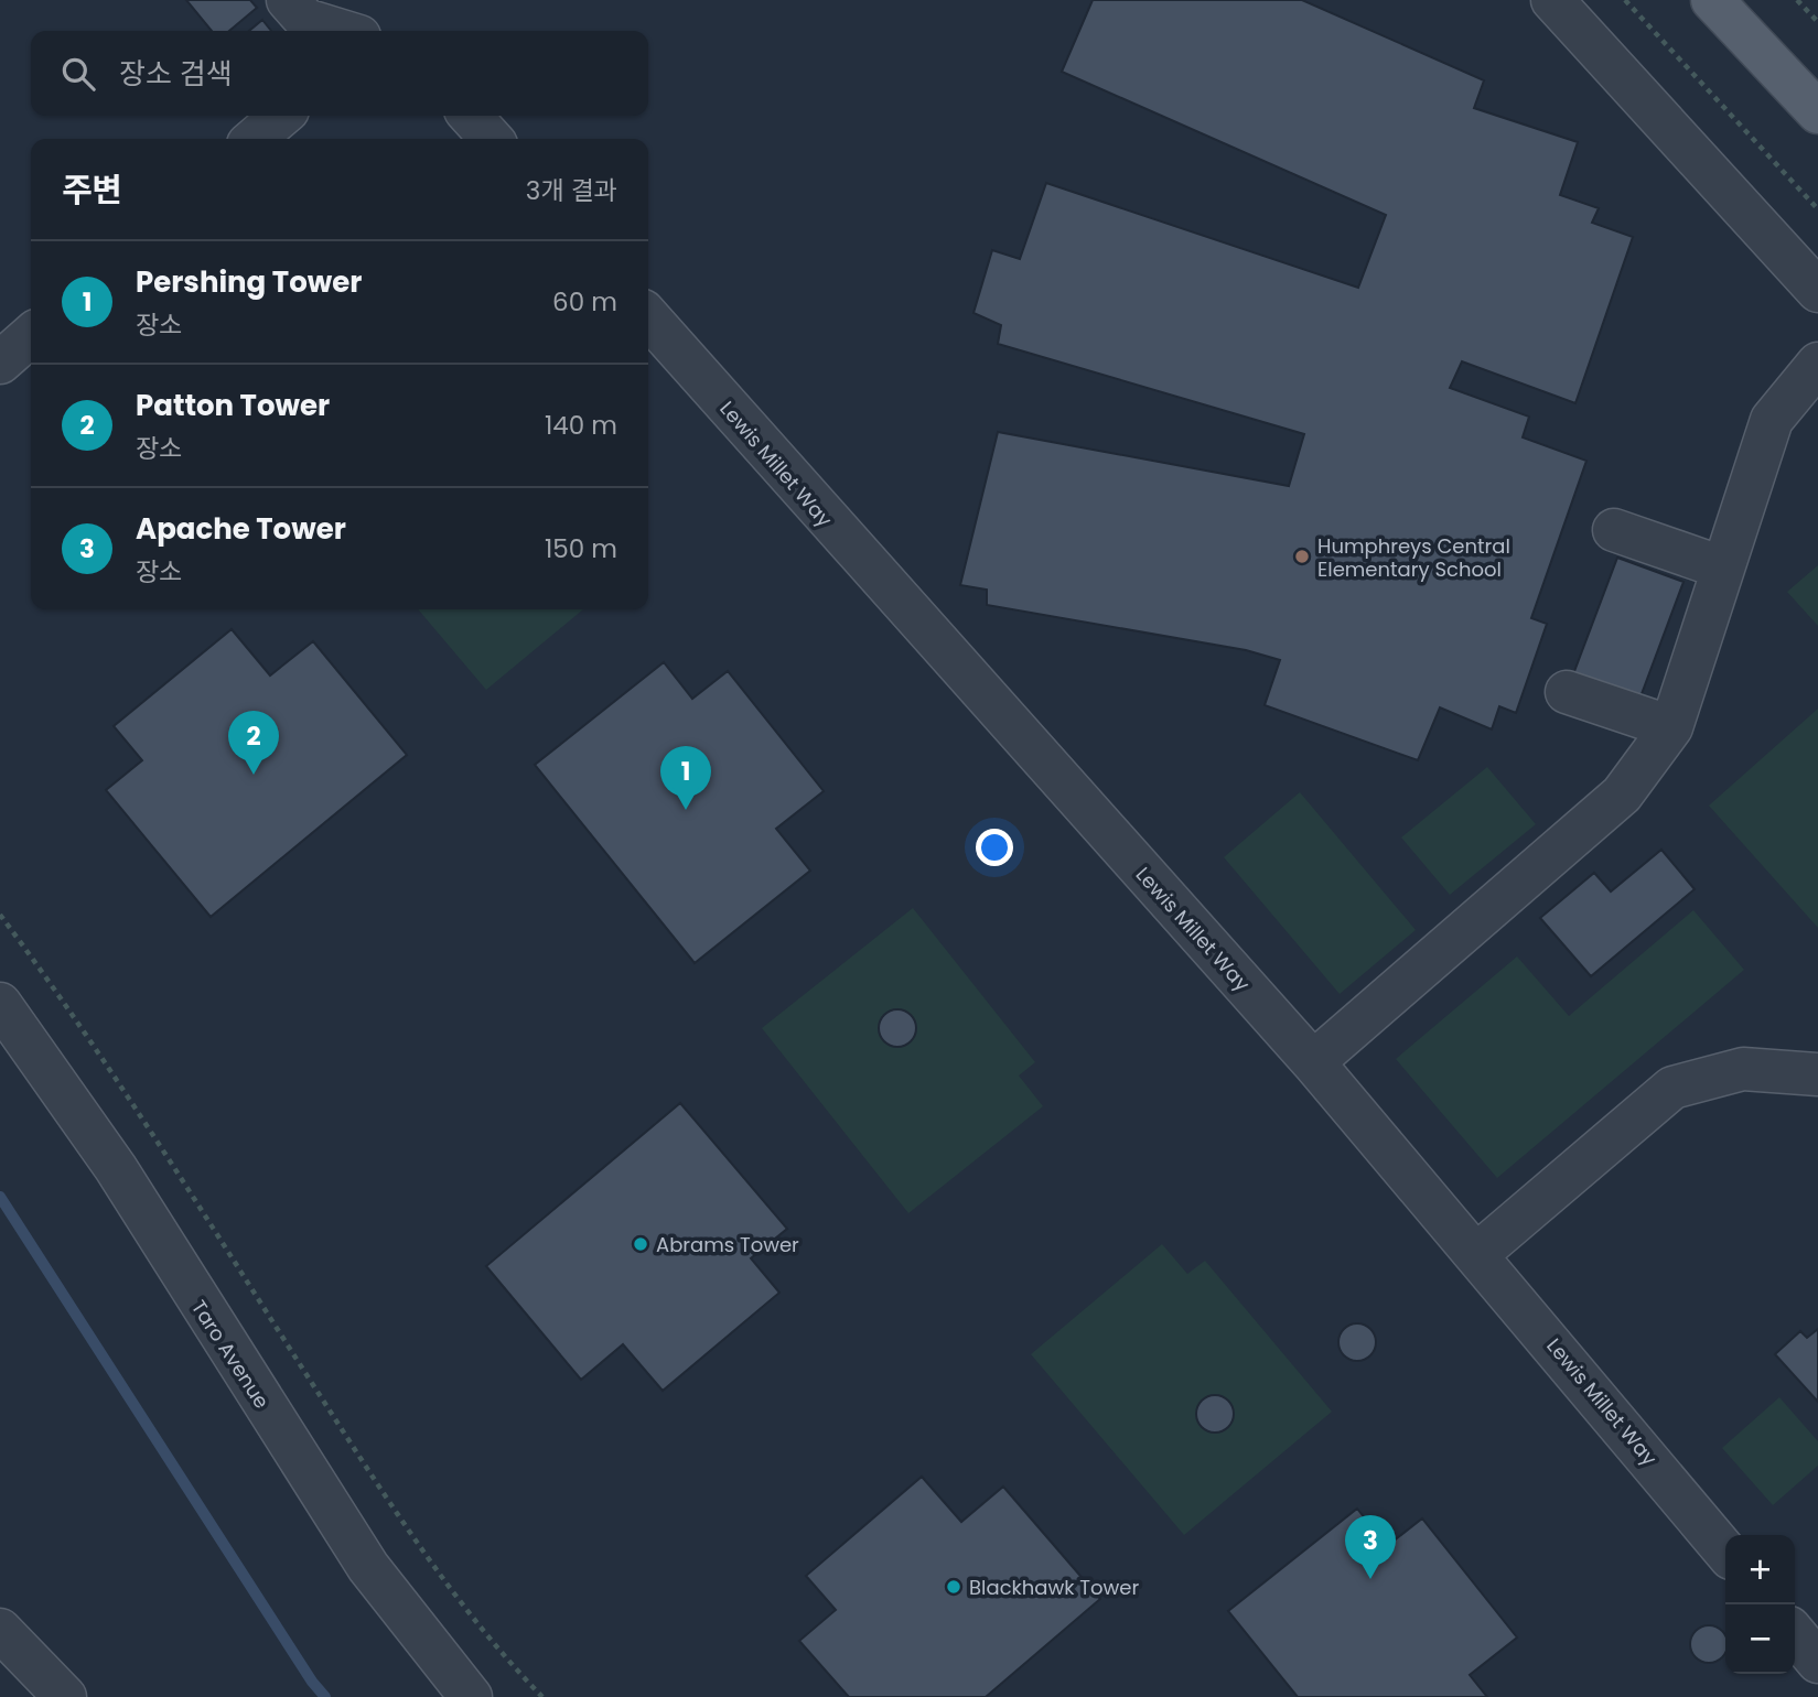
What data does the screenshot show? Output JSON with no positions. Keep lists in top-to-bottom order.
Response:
{
  "streets": {
    "street": ["Lewis Millet Way", "Taro Avenue"]
  },
  "places": ["Humphreys Central Elementary School", "Abrams Tower", "Blackhawk Tower"],
  "page": {
    "search": "장소 검색",
    "heading": ["주변", "3개 결과"],
    "list": [
      {
        "mark": "1",
        "name": "Pershing Tower",
        "note": "장소",
        "value": "60 m"
      },
      {
        "mark": "2",
        "name": "Patton Tower",
        "note": "장소",
        "value": "140 m"
      },
      {
        "mark": "3",
        "name": "Apache Tower",
        "note": "장소",
        "value": "150 m"
      }
    ],
    "pins": ["2", "1", "3"],
    "map_buttons": ["+", "−"]
  }
}
